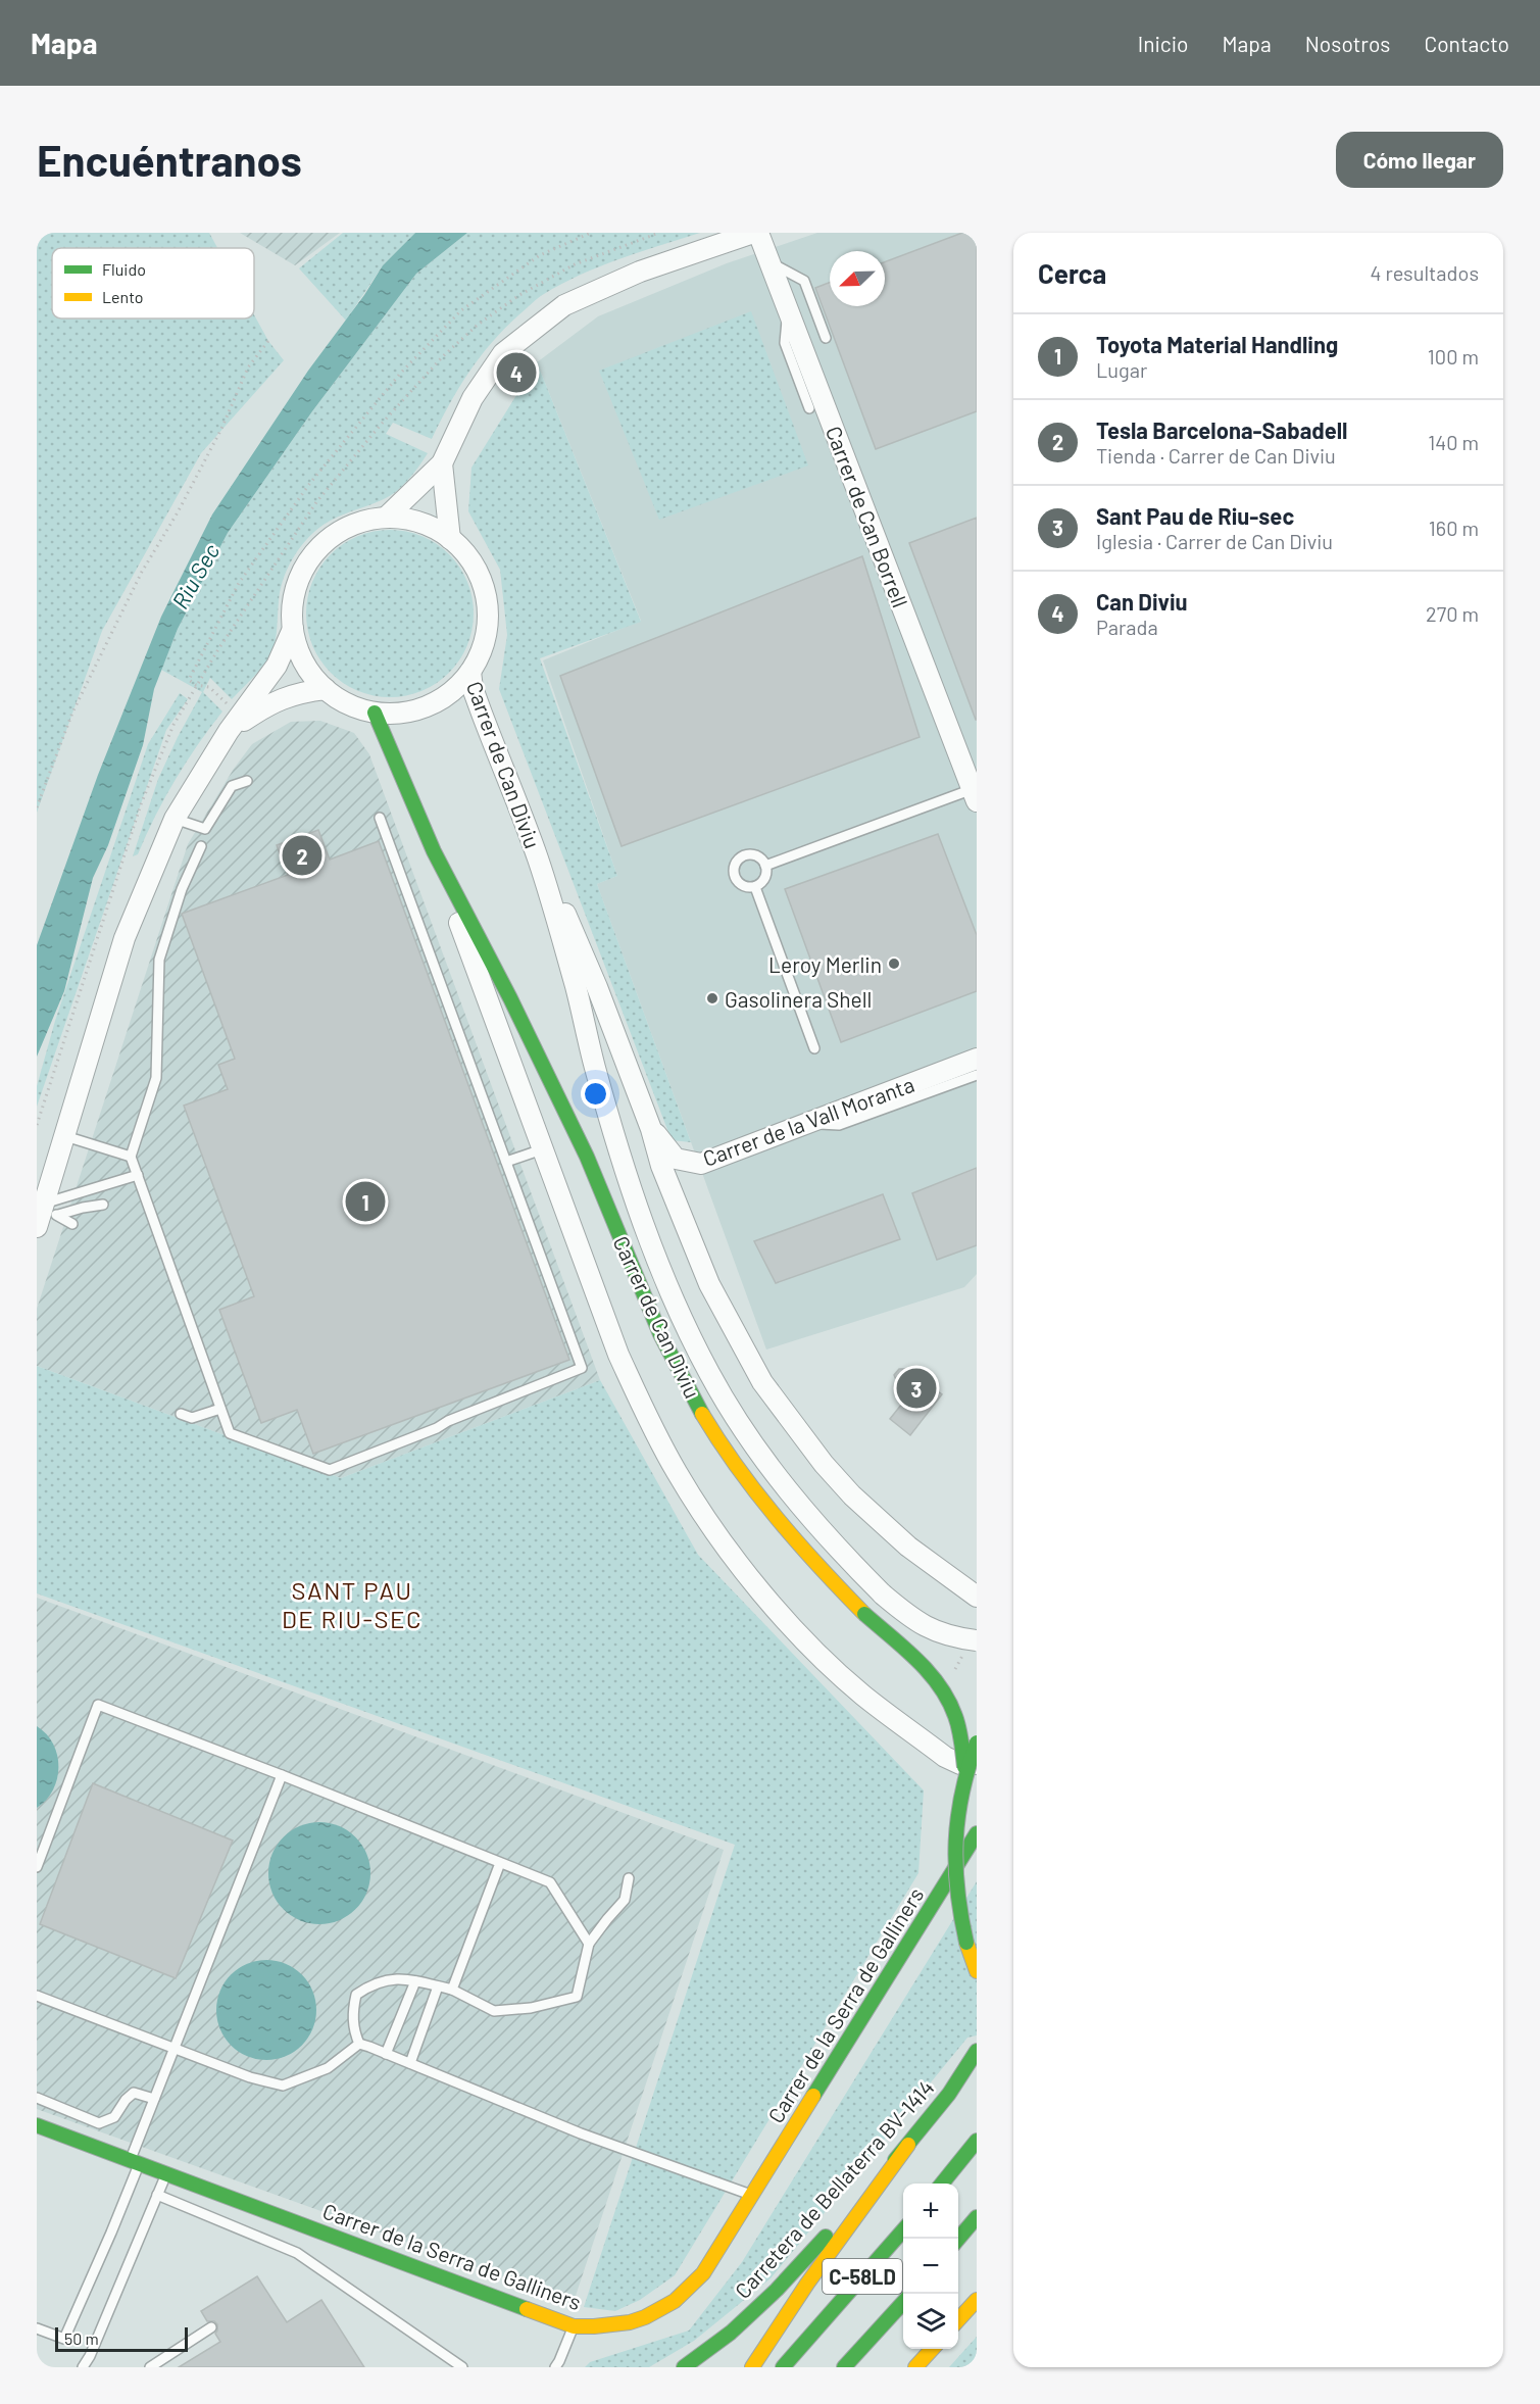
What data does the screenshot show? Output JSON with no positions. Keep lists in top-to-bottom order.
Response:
{
  "streets": {
    "main road": [
      "Carrer de Can Diviu",
      "Carrer de la Serra de Galliners",
      "Carretera de Bellaterra BV-1414",
      "C-58LD"
    ],
    "street": ["Carrer de Can Borrell", "Carrer de la Vall Moranta"]
  },
  "crossings": [
    ["Carrer de Can Diviu", "Carrer de la Vall Moranta"],
    ["Carrer de Can Diviu", "Carrer de la Serra de Galliners"]
  ],
  "districts": ["SANT PAU DE RIU-SEC"],
  "water": ["Riu Sec"],
  "places": ["Leroy Merlin", "Gasolinera Shell"],
  "legend": ["Fluido", "Lento"],
  "scale_bar": "50 m",
  "north": "bottom left",
  "page": {
    "header": "Mapa",
    "nav": [
      "Inicio",
      "Mapa",
      "Nosotros",
      "Contacto"
    ],
    "buttons": "Cómo llegar",
    "title": "Encuéntranos",
    "heading": ["Cerca", "4 resultados"],
    "list": [
      {
        "mark": "1",
        "name": "Toyota Material Handling",
        "note": "Lugar",
        "value": "100 m"
      },
      {
        "mark": "2",
        "name": "Tesla Barcelona-Sabadell",
        "note": "Tienda · Carrer de Can Diviu",
        "value": "140 m"
      },
      {
        "mark": "3",
        "name": "Sant Pau de Riu-sec",
        "note": "Iglesia · Carrer de Can Diviu",
        "value": "160 m"
      },
      {
        "mark": "4",
        "name": "Can Diviu",
        "note": "Parada",
        "value": "270 m"
      }
    ],
    "pins": [
      "4",
      "2",
      "1",
      "3"
    ],
    "map_buttons": ["+", "−"],
    "scale": "50 m"
  }
}
